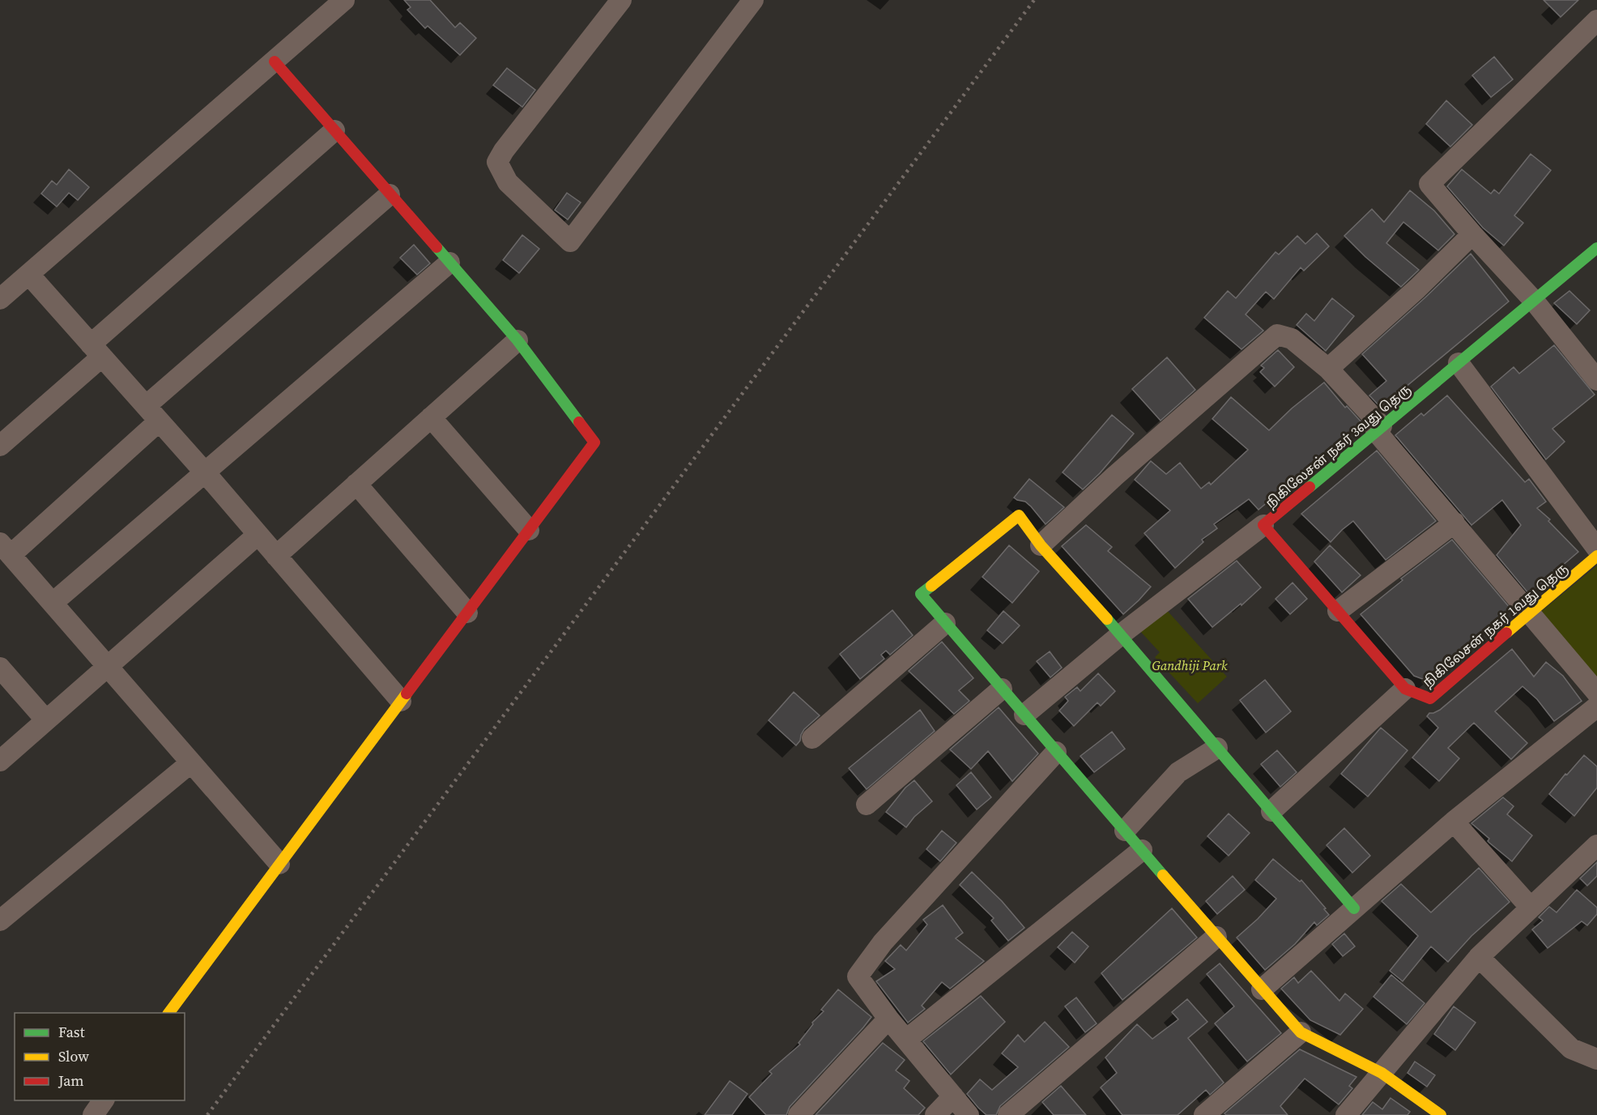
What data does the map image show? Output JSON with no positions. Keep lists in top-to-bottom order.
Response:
{
  "streets": {
    "street": ["நிகிலேசன் நகர் 3வது தெரு", "நிகிலேசன் நகர் 1வது தெரு"]
  },
  "crossings": [
    ["நிகிலேசன் நகர் 3வது தெரு", "நிகிலேசன் நகர் 1வது தெரு"]
  ],
  "parks": ["Gandhiji Park"],
  "legend": ["Fast", "Slow", "Jam"]
}
